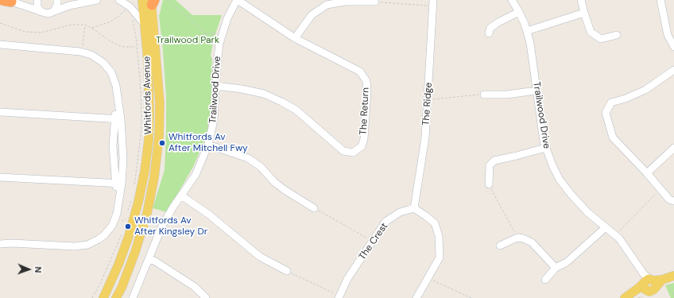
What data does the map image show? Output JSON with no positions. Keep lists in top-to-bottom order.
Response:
{
  "streets": {
    "main road": ["Whitfords Avenue"],
    "street": [
      "Trailwood Drive",
      "The Ridge",
      "The Return",
      "The Crest"
    ]
  },
  "crossings": [
    ["Trailwood Drive", "The Return"],
    ["The Ridge", "The Crest"]
  ],
  "parks": ["Trailwood Park"],
  "places": ["Whitfords Av After Mitchell Fwy", "Whitfords Av After Kingsley Dr"],
  "north": "right"
}
